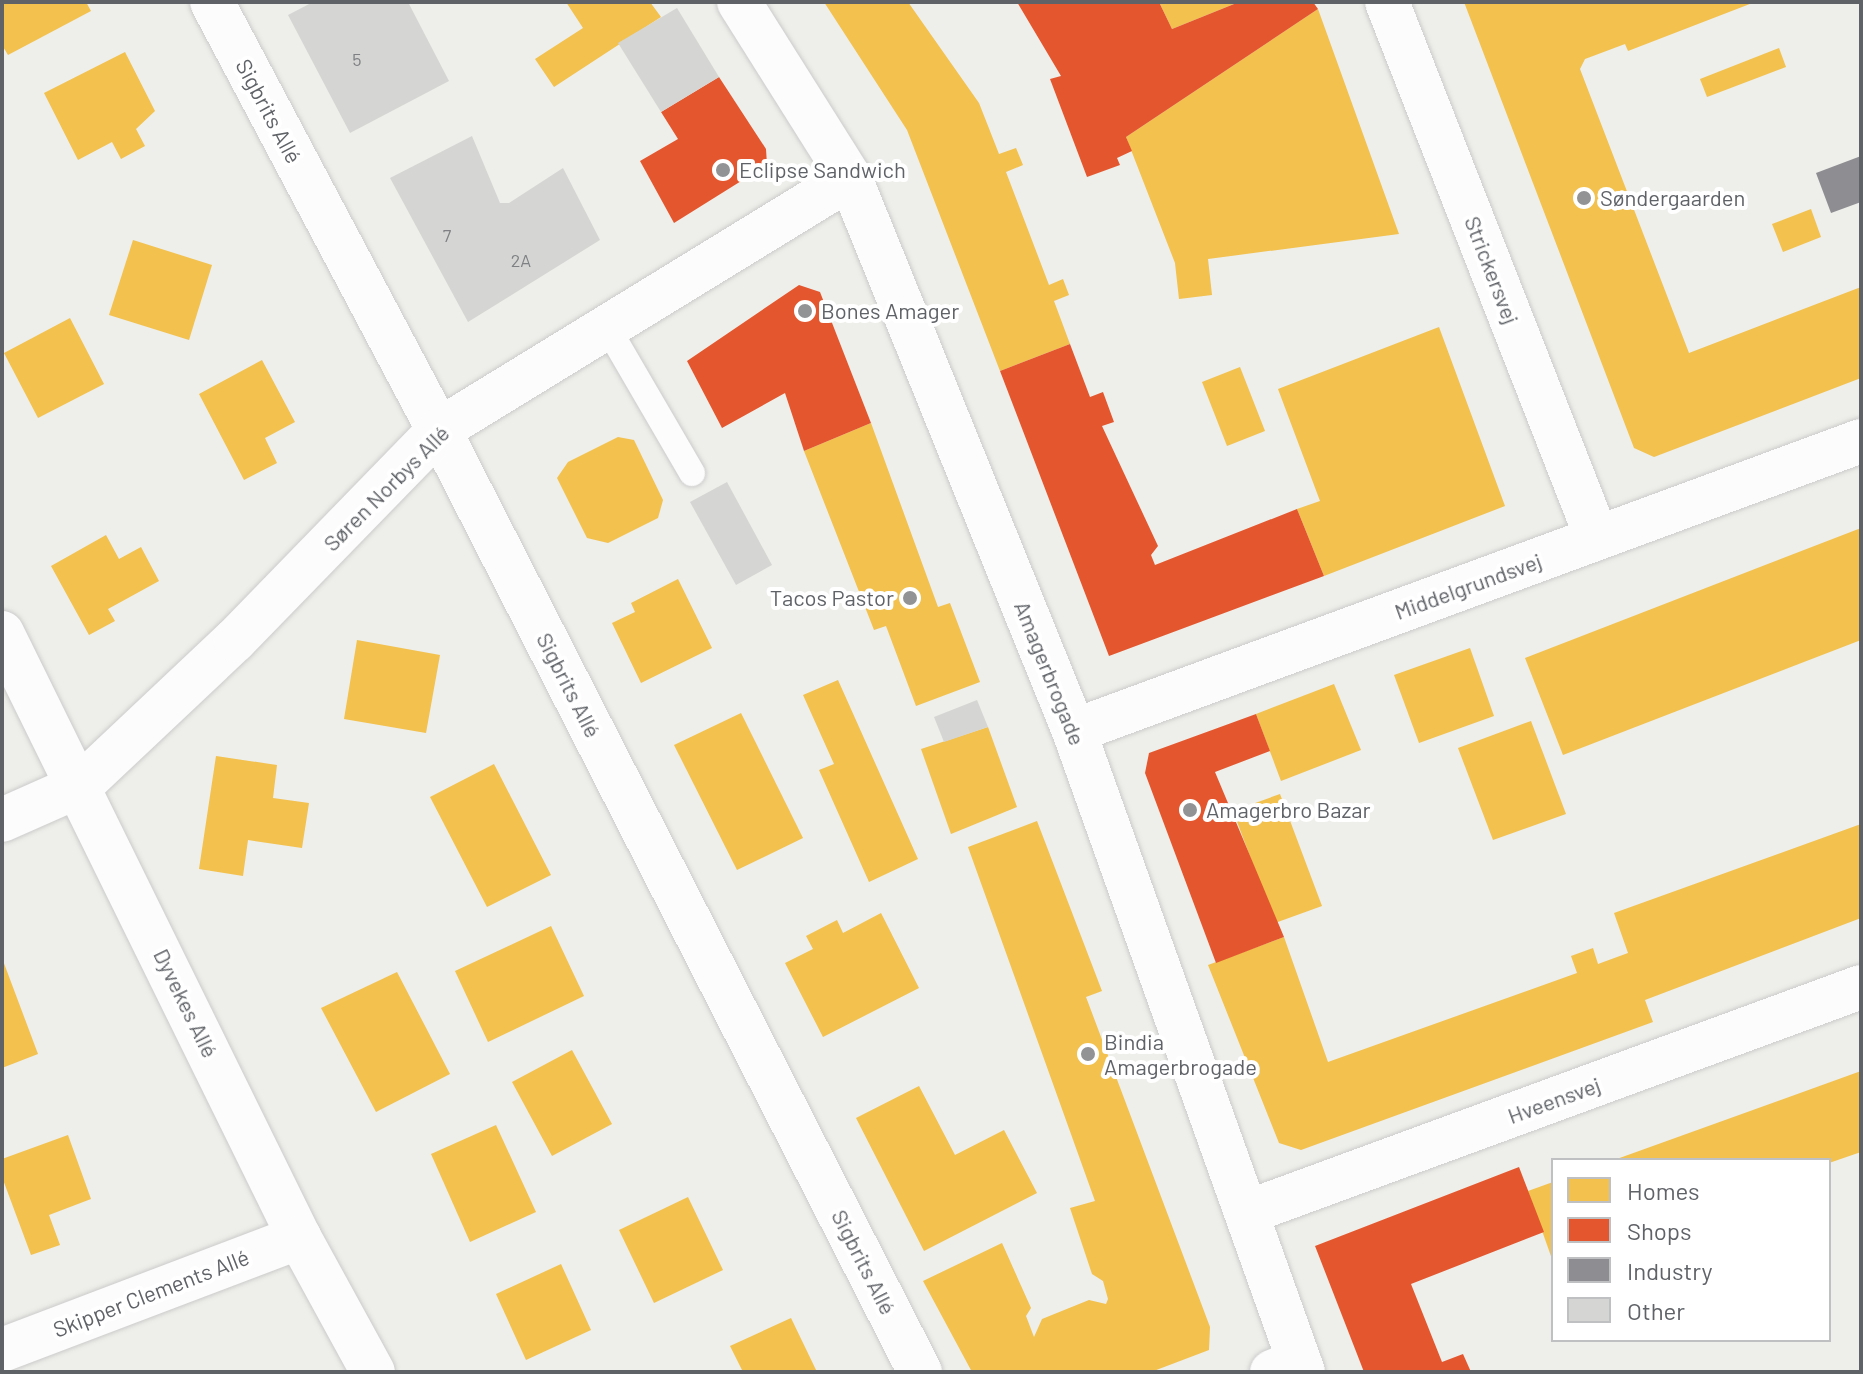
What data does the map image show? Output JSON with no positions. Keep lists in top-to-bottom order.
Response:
{
  "streets": {
    "street": [
      "Sigbrits Allé",
      "Strickersvej",
      "Søren Norbys Allé",
      "Middelgrundsvej",
      "Amagerbrogade",
      "Dyvekes Allé",
      "Hveensvej",
      "Skipper Clements Allé"
    ]
  },
  "crossings": [
    ["Sigbrits Allé", "Søren Norbys Allé"],
    ["Strickersvej", "Middelgrundsvej"],
    ["Søren Norbys Allé", "Amagerbrogade"],
    ["Søren Norbys Allé", "Dyvekes Allé"],
    ["Middelgrundsvej", "Amagerbrogade"],
    ["Amagerbrogade", "Hveensvej"],
    ["Dyvekes Allé", "Skipper Clements Allé"]
  ],
  "places": [
    "Eclipse Sandwich",
    "Søndergaarden",
    "Bones Amager",
    "Tacos Pastor",
    "Amagerbro Bazar",
    "Bindia Amagerbrogade"
  ],
  "house_numbers": ["5", "7", "2A"],
  "legend": [
    "Homes",
    "Shops",
    "Industry",
    "Other"
  ]
}
